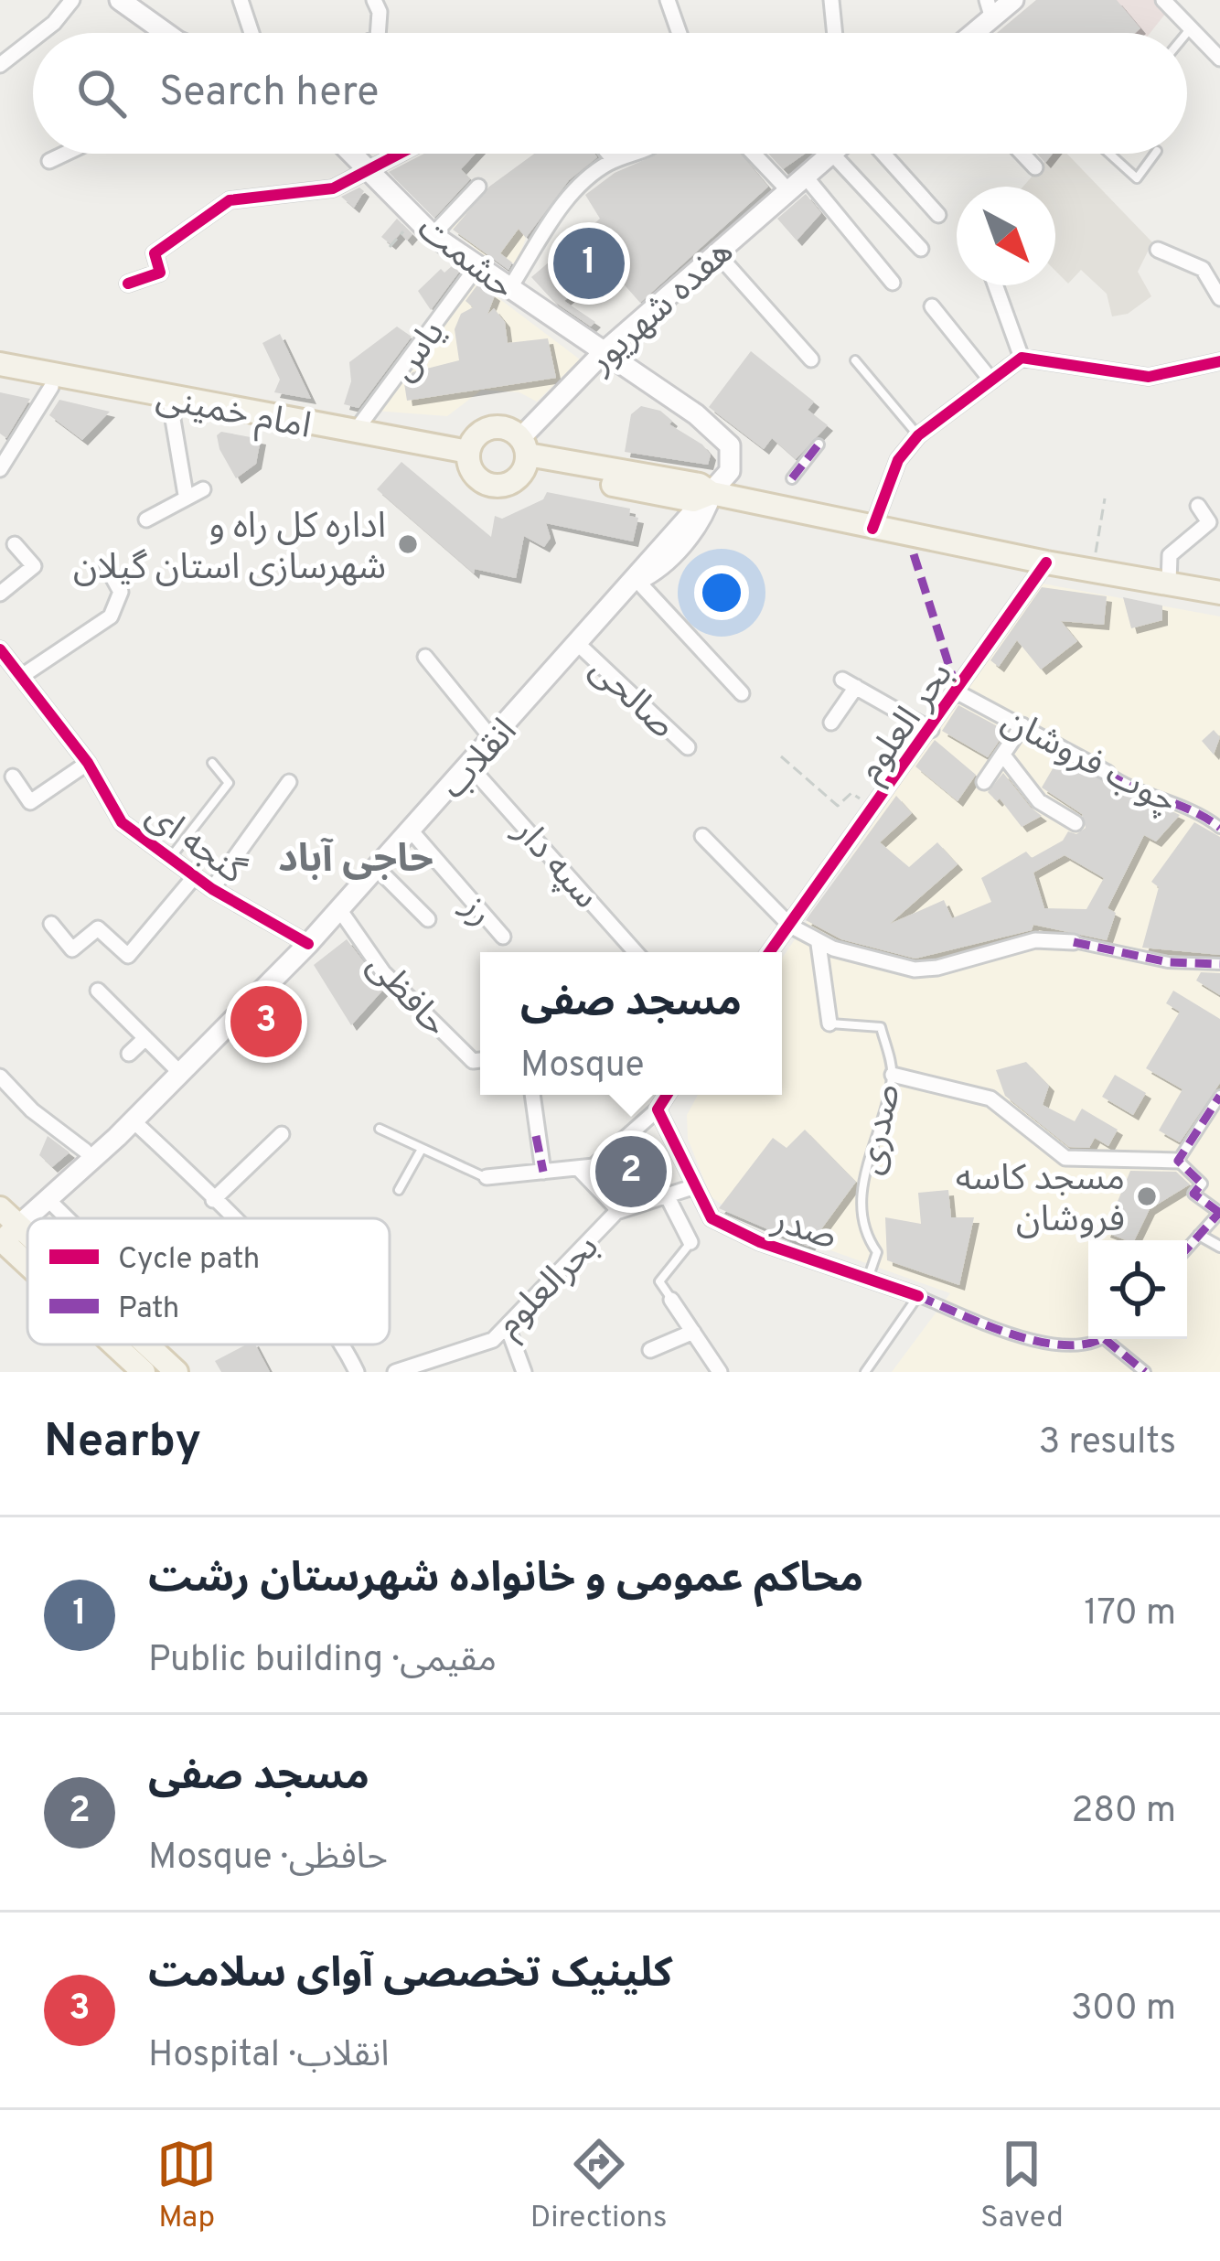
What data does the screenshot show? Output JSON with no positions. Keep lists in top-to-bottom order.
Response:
{
  "streets": {
    "main road": [
      "حشمت",
      "هفده شهریور",
      "امام خمینی",
      "انقلاب"
    ],
    "street": [
      "یاس",
      "صالحی",
      "بحر العلوم",
      "چوب فروشان",
      "گنجه ای",
      "سپه دار",
      "رز",
      "حافظی",
      "صدر",
      "بحرالعلوم"
    ],
    "lane": ["صدری"]
  },
  "crossings": [
    ["حشمت", "هفده شهریور"],
    ["حشمت", "یاس"],
    ["حشمت", "انقلاب"],
    ["هفده شهریور", "امام خمینی"],
    ["یاس", "امام خمینی"],
    ["صالحی", "انقلاب"],
    ["بحر العلوم", "چوب فروشان"],
    ["انقلاب", "گنجه ای"],
    ["انقلاب", "سپه دار"],
    ["انقلاب", "رز"],
    ["انقلاب", "حافظی"],
    ["صدری", "صدر"],
    ["صدر", "بحرالعلوم"]
  ],
  "districts": ["حاجی آباد"],
  "places": ["اداره کل راه و شهرسازی استان گیلان", "مسجد کاسه فروشان"],
  "legend": ["Cycle path", "Path"],
  "north": "bottom right",
  "page": {
    "search": "Search here",
    "pins": ["1", "3", "2"],
    "popup": ["مسجد صفی", "Mosque"],
    "heading": ["Nearby", "3 results"],
    "list": [
      {
        "mark": "1",
        "name": "محاکم عمومی و خانواده شهرستان رشت",
        "note": "Public building · مقیمی",
        "value": "170 m"
      },
      {
        "mark": "2",
        "name": "مسجد صفی",
        "note": "Mosque · حافظی",
        "value": "280 m"
      },
      {
        "mark": "3",
        "name": "کلینیک تخصصی آوای سلامت",
        "note": "Hospital · انقلاب",
        "value": "300 m"
      }
    ],
    "nav": ["Map", "Directions", "Saved"]
  }
}
